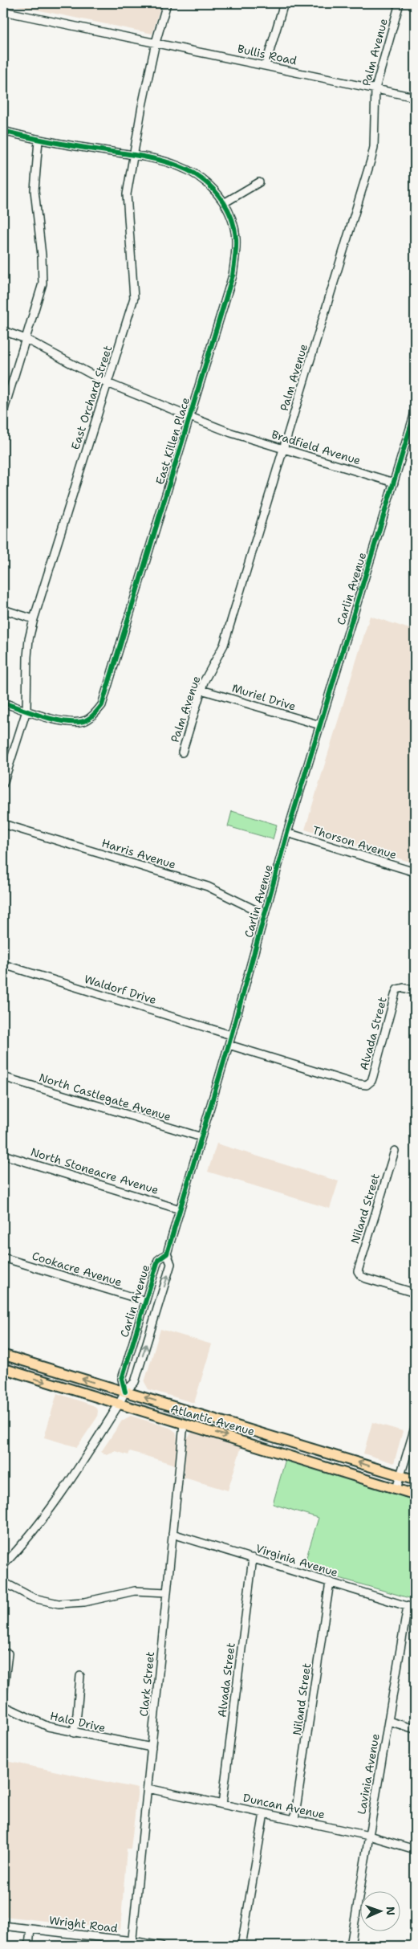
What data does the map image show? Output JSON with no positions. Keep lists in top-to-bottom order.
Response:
{
  "streets": {
    "main road": ["Atlantic Avenue"],
    "street": [
      "Palm Avenue",
      "Bullis Road",
      "East Orchard Street",
      "East Killen Place",
      "Bradfield Avenue",
      "Carlin Avenue",
      "Muriel Drive",
      "Thorson Avenue",
      "Harris Avenue",
      "Waldorf Drive",
      "Alvada Street",
      "North Castlegate Avenue",
      "North Stoneacre Avenue",
      "Niland Street",
      "Cookacre Avenue",
      "Virginia Avenue",
      "Clark Street",
      "Halo Drive",
      "Lavinia Avenue",
      "Duncan Avenue",
      "Wright Road"
    ]
  },
  "crossings": [
    ["Palm Avenue", "Bullis Road"],
    ["Palm Avenue", "Bradfield Avenue"],
    ["Palm Avenue", "Muriel Drive"],
    ["Bullis Road", "East Orchard Street"],
    ["East Orchard Street", "East Killen Place"],
    ["East Orchard Street", "Bradfield Avenue"],
    ["East Killen Place", "Bradfield Avenue"],
    ["Bradfield Avenue", "Carlin Avenue"],
    ["Carlin Avenue", "Muriel Drive"],
    ["Carlin Avenue", "Thorson Avenue"],
    ["Carlin Avenue", "Harris Avenue"],
    ["Carlin Avenue", "Waldorf Drive"],
    ["Carlin Avenue", "Alvada Street"],
    ["Carlin Avenue", "North Castlegate Avenue"],
    ["Carlin Avenue", "North Stoneacre Avenue"],
    ["Carlin Avenue", "Cookacre Avenue"],
    ["Carlin Avenue", "Atlantic Avenue"],
    ["Alvada Street", "Virginia Avenue"],
    ["Alvada Street", "Duncan Avenue"],
    ["Niland Street", "Virginia Avenue"],
    ["Niland Street", "Duncan Avenue"],
    ["Atlantic Avenue", "Clark Street"],
    ["Virginia Avenue", "Clark Street"],
    ["Virginia Avenue", "Lavinia Avenue"],
    ["Clark Street", "Halo Drive"],
    ["Clark Street", "Duncan Avenue"],
    ["Clark Street", "Wright Road"],
    ["Lavinia Avenue", "Duncan Avenue"]
  ],
  "north": "right"
}
